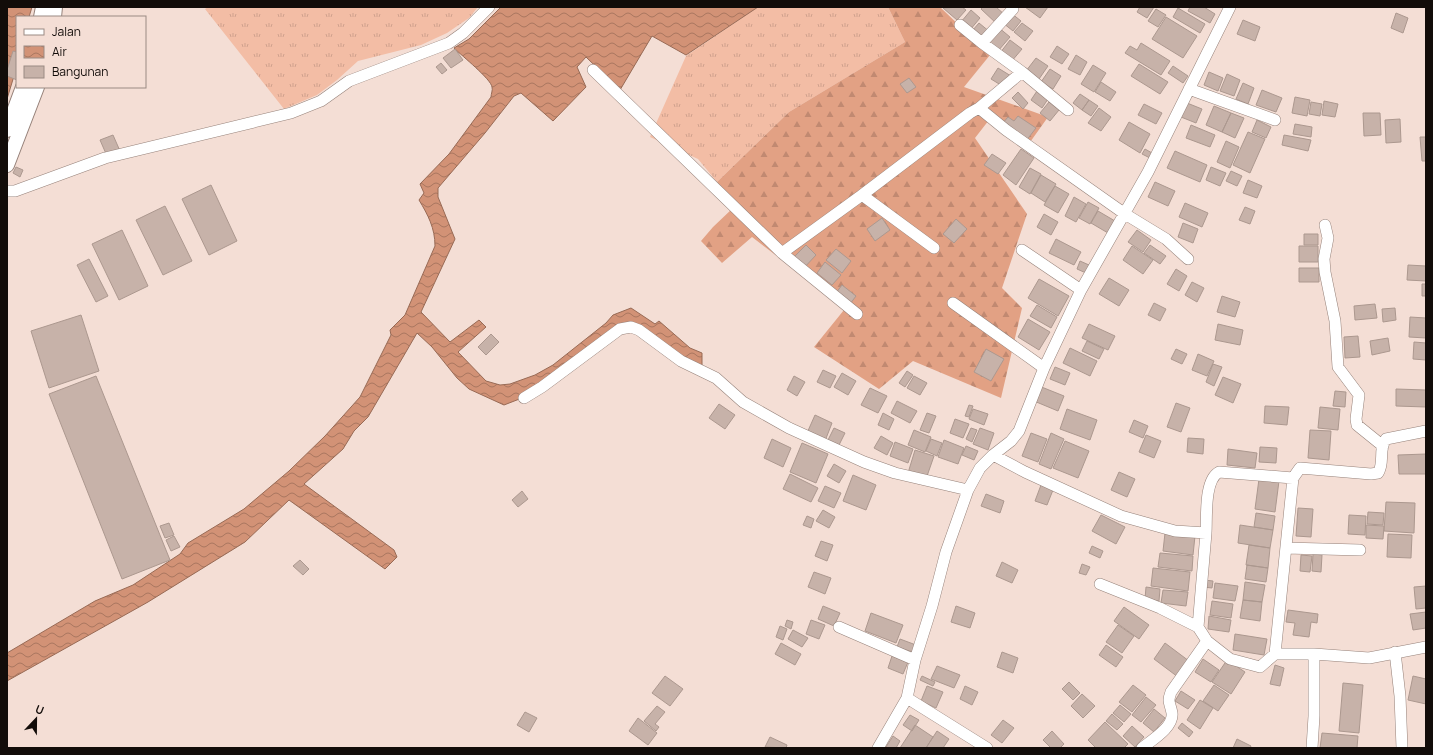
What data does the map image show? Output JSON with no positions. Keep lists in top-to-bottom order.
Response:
{
  "legend": ["Jalan", "Air", "Bangunan"],
  "north": "top"
}
